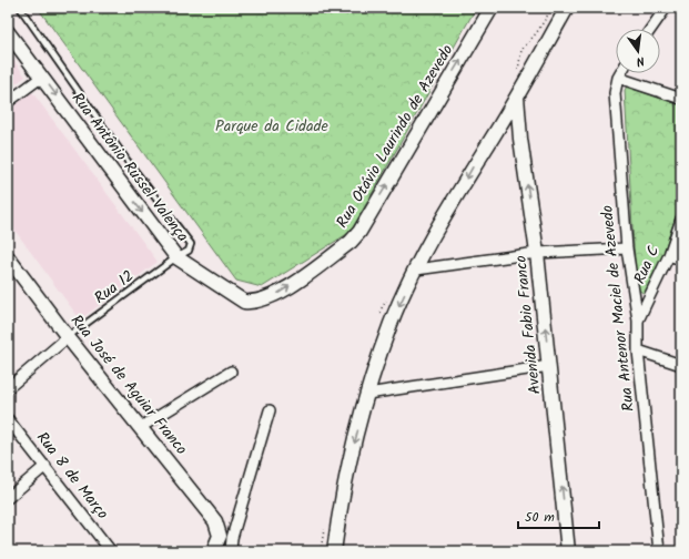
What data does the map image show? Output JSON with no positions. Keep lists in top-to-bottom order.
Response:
{
  "streets": {
    "main road": [
      "Rua Otávio Laurindo de Azevedo",
      "Rua Antônio Russel Valença",
      "Avenida Fabio Franco",
      "Rua José de Aguiar Franco"
    ],
    "street": ["Rua C", "Rua Antenor Maciel de Azevedo", "Rua 8 de Março"],
    "lane": ["Rua 12"]
  },
  "crossings": [
    ["Rua Otávio Laurindo de Azevedo", "Rua Antônio Russel Valença"],
    ["Rua Antônio Russel Valença", "Rua 12"],
    ["Rua C", "Rua Antenor Maciel de Azevedo"],
    ["Rua 12", "Rua José de Aguiar Franco"]
  ],
  "one_way": ["Rua Antônio Russel Valença", "Avenida Fabio Franco"],
  "parks": ["Parque da Cidade"],
  "scale_bar": "50 m",
  "north": "bottom"
}
